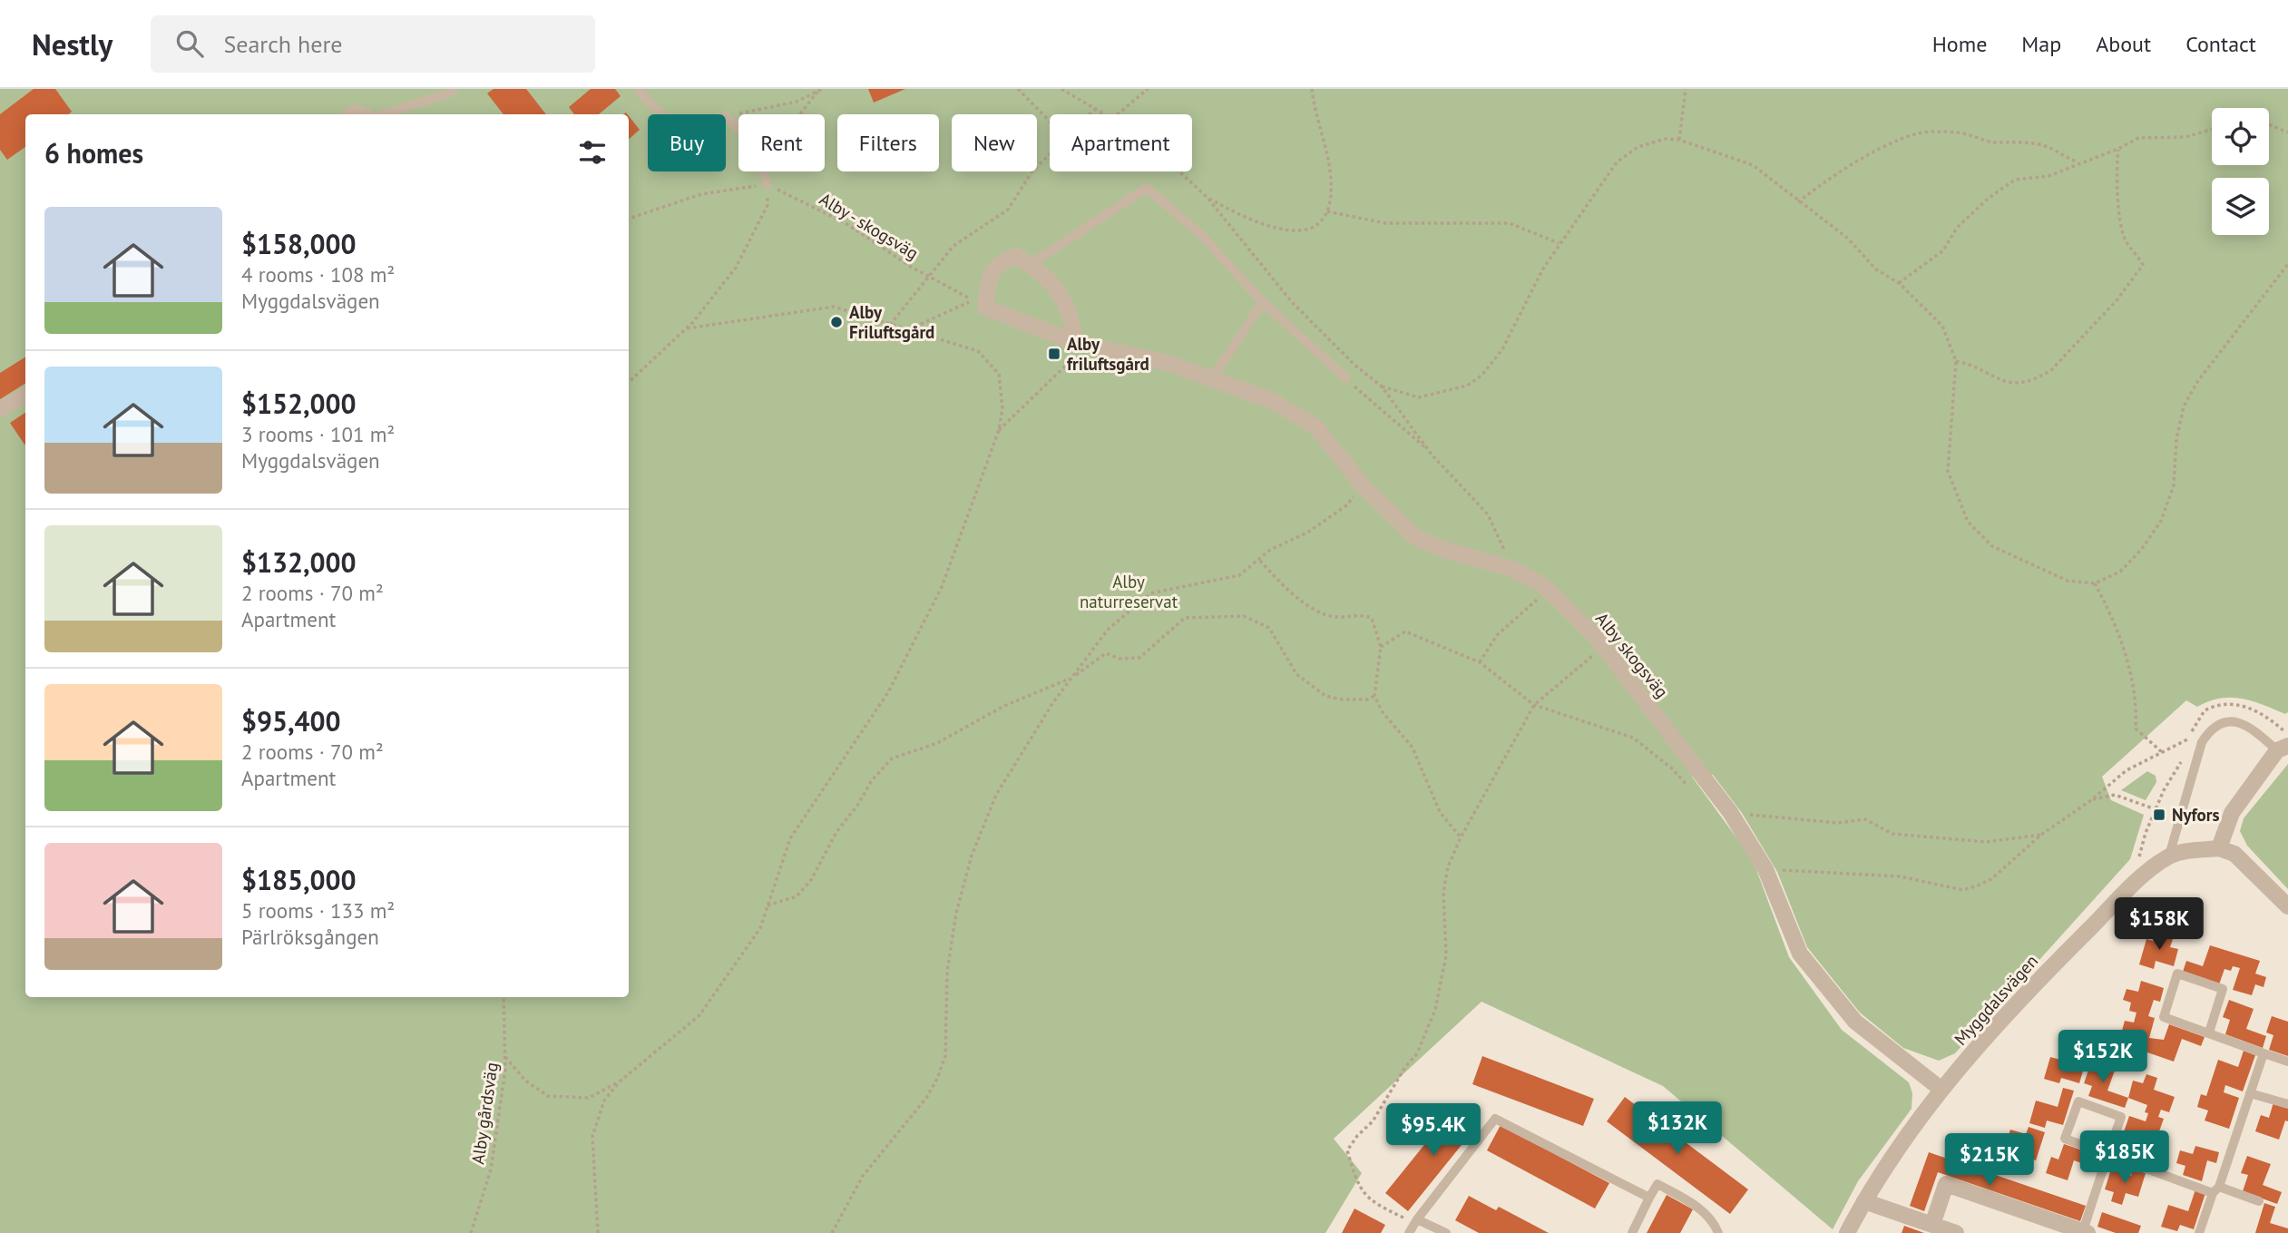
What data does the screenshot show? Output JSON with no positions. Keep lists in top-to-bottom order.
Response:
{
  "streets": {
    "street": ["Alby skogsväg", "Myggdalsvägen"],
    "path": ["Alby - skogsväg", "Alby gårdsväg"]
  },
  "crossings": [
    ["Alby - skogsväg", "Alby skogsväg"],
    ["Alby skogsväg", "Myggdalsvägen"]
  ],
  "parks": ["Alby naturreservat"],
  "places": {
    "other": ["Alby Friluftsgård"],
    "transit": ["Alby friluftsgård", "Nyfors"]
  },
  "page": {
    "header": "Nestly",
    "search": "Search here",
    "nav": [
      "Home",
      "Map",
      "About",
      "Contact"
    ],
    "chip": [
      "Buy",
      "Rent",
      "Filters",
      "New",
      "Apartment"
    ],
    "heading": "6 homes",
    "list": [
      {
        "name": "$158,000",
        "note": "4 rooms · 108 m² · Myggdalsvägen"
      },
      {
        "name": "$152,000",
        "note": "3 rooms · 101 m² · Myggdalsvägen"
      },
      {
        "name": "$132,000",
        "note": "2 rooms · 70 m² · Apartment"
      },
      {
        "name": "$95,400",
        "note": "2 rooms · 70 m² · Apartment"
      },
      {
        "name": "$185,000",
        "note": "5 rooms · 133 m² · Pärlröksgången"
      }
    ],
    "price": [
      "$158K",
      "$152K",
      "$132K",
      "$95.4K",
      "$185K",
      "$215K"
    ]
  }
}
